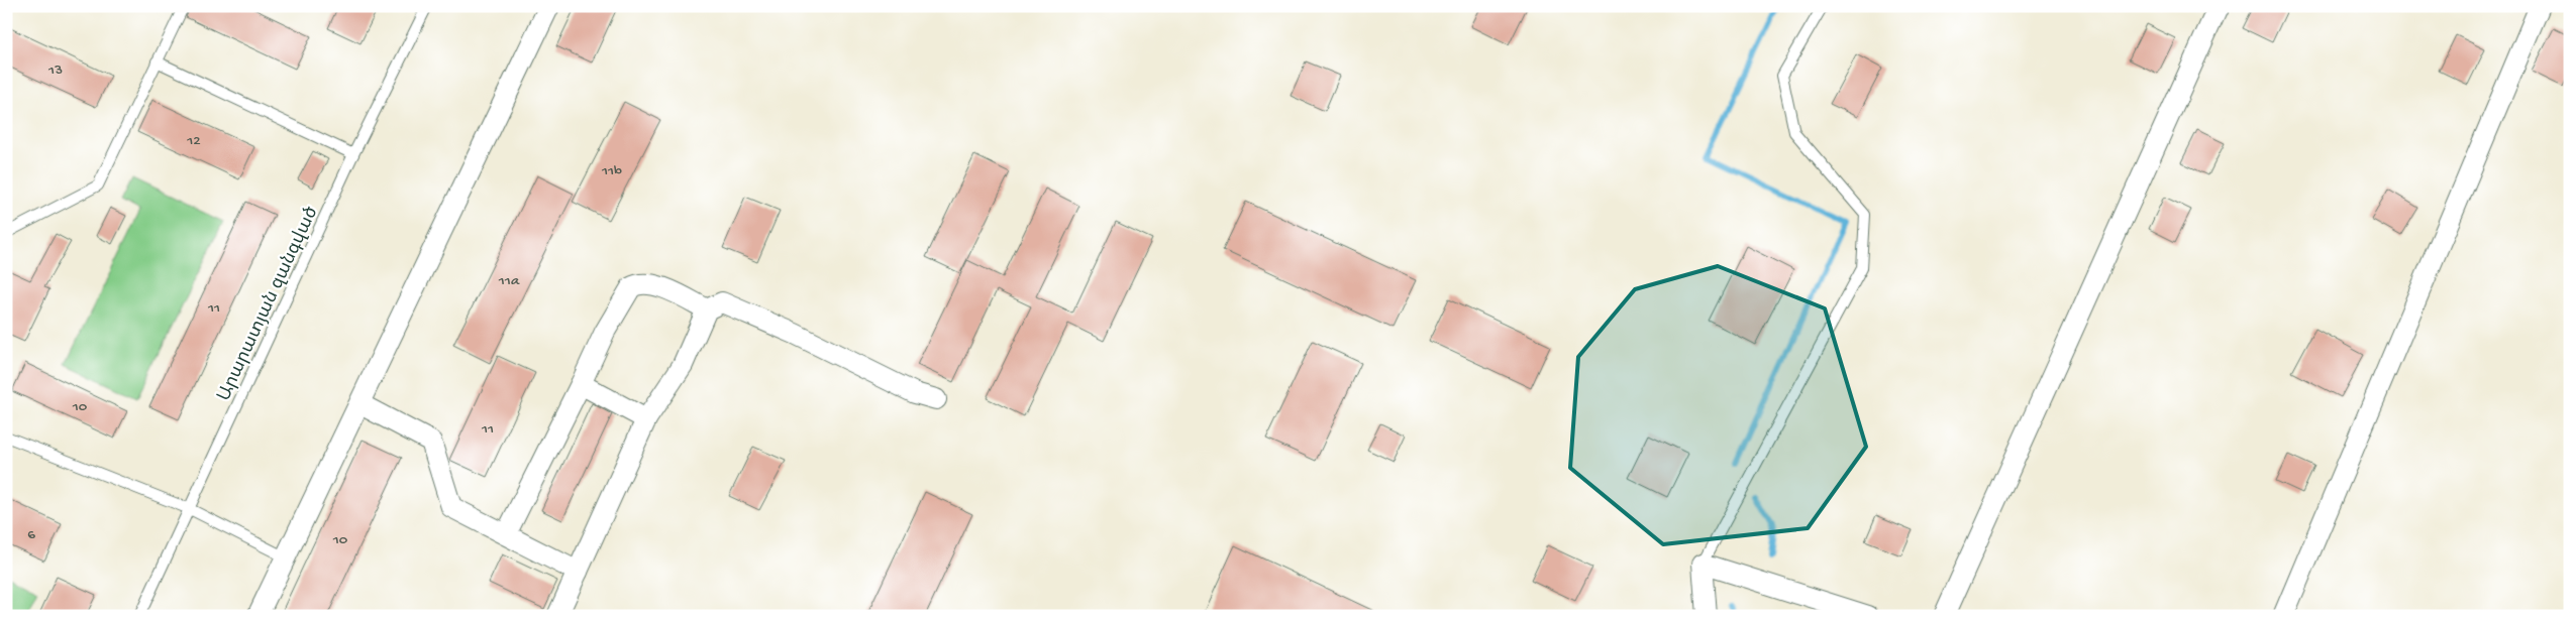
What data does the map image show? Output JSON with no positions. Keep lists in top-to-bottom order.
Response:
{
  "streets": {
    "lane": ["Արարատյան զանգված"]
  },
  "house_numbers": [
    "13",
    "12",
    "11b",
    "11a",
    "11",
    "10",
    "11",
    "6",
    "10"
  ]
}
